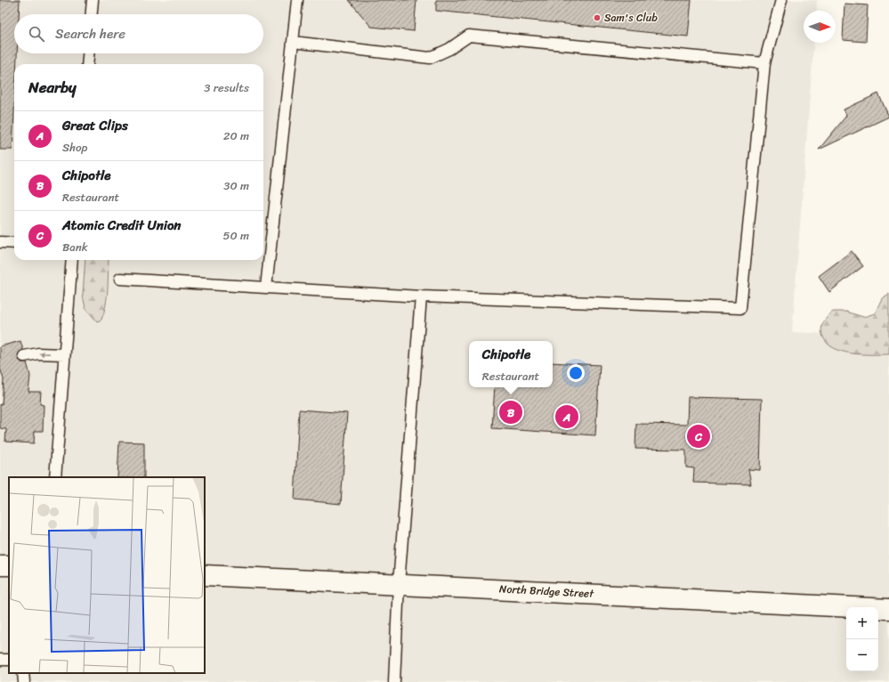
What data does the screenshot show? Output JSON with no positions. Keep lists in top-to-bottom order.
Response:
{
  "streets": {
    "main road": ["North Bridge Street"]
  },
  "places": ["Sam's Club"],
  "north": "right",
  "page": {
    "search": "Search here",
    "heading": ["Nearby", "3 results"],
    "list": [
      {
        "mark": "A",
        "name": "Great Clips",
        "note": "Shop",
        "value": "20 m"
      },
      {
        "mark": "B",
        "name": "Chipotle",
        "note": "Restaurant",
        "value": "30 m"
      },
      {
        "mark": "C",
        "name": "Atomic Credit Union",
        "note": "Bank",
        "value": "50 m"
      }
    ],
    "popup": ["Chipotle", "Restaurant"],
    "pins": ["B", "A", "C"],
    "map_buttons": ["+", "−"]
  }
}
